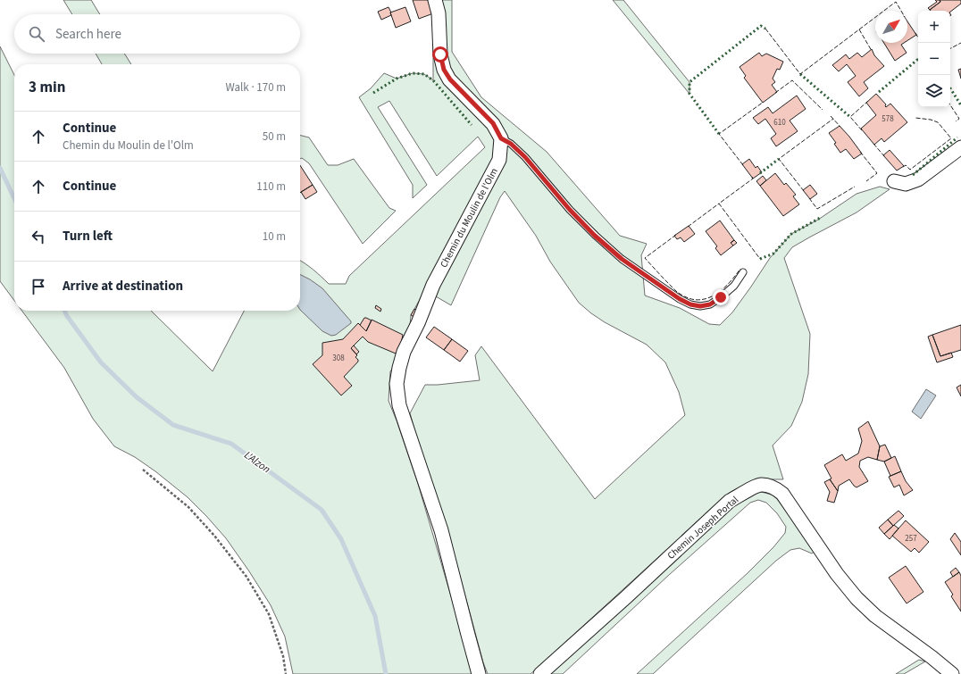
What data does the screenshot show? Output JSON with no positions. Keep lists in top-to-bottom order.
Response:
{
  "streets": {
    "street": ["Chemin du Moulin de l'Olm", "Chemin Joseph Portal"]
  },
  "water": ["L'Alzon"],
  "house_numbers": [
    "578",
    "610",
    "308",
    "257"
  ],
  "north": "top right",
  "page": {
    "map_buttons": ["+", "−"],
    "search": "Search here",
    "heading": ["3 min", "Walk · 170 m"],
    "list": [
      ["Continue", "Chemin du Moulin de l'Olm", "50 m"],
      ["Continue", "110 m"],
      ["Turn left", "10 m"],
      "Arrive at destination"
    ]
  }
}
